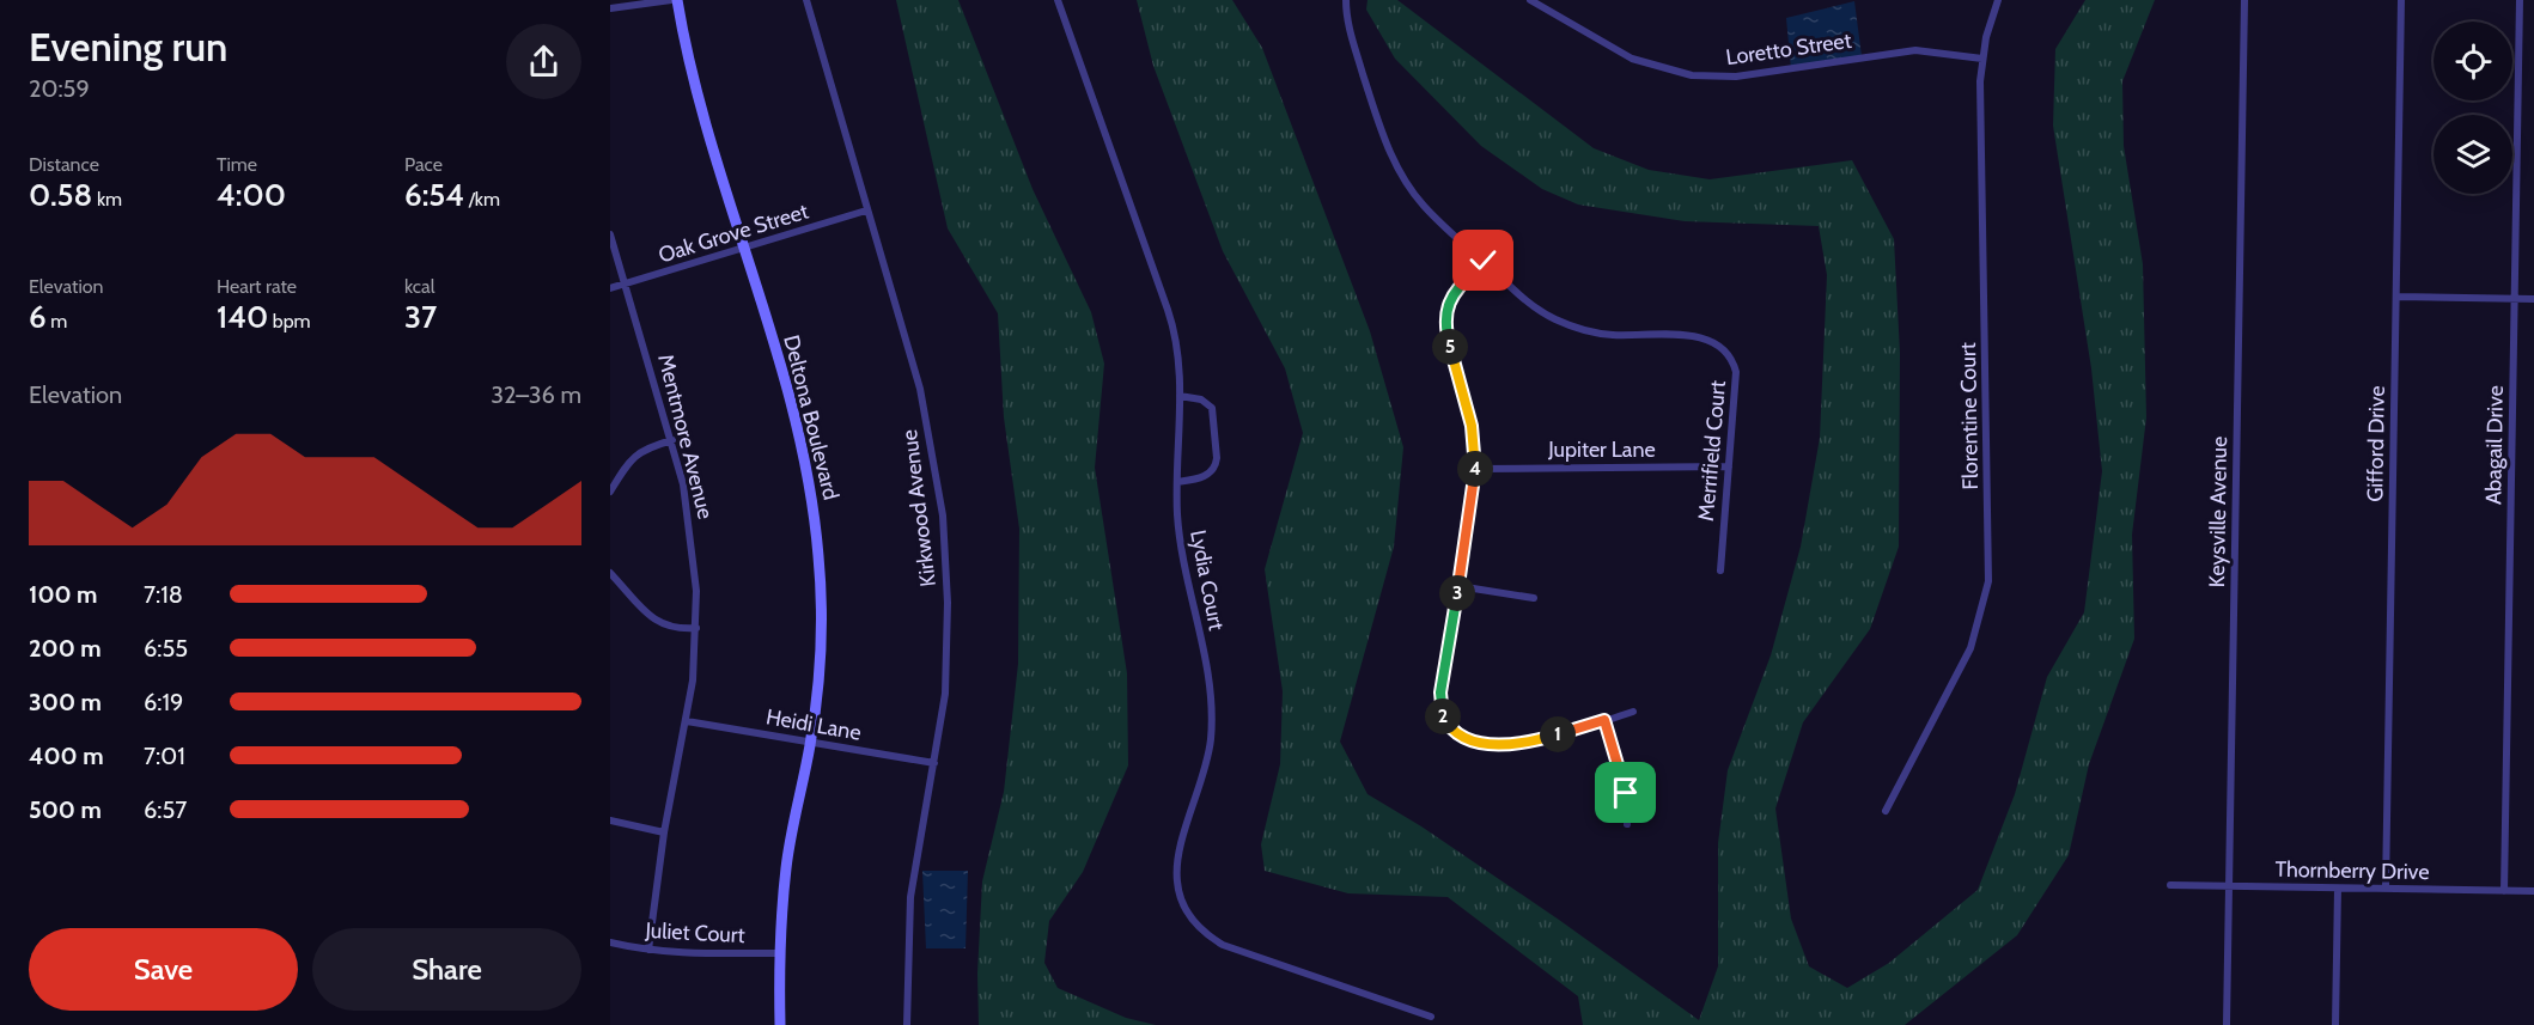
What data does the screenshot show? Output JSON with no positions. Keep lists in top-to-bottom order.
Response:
{
  "streets": {
    "main road": ["Deltona Boulevard"],
    "street": [
      "Loretto Street",
      "Oak Grove Street",
      "Florentine Court",
      "Mentmore Avenue",
      "Gifford Drive",
      "Abagail Drive",
      "Jupiter Lane",
      "Merrifield Court",
      "Kirkwood Avenue",
      "Keysville Avenue",
      "Lydia Court",
      "Heidi Lane",
      "Thornberry Drive",
      "Juliet Court"
    ]
  },
  "crossings": [
    ["Loretto Street", "Florentine Court"],
    ["Oak Grove Street", "Deltona Boulevard"],
    ["Oak Grove Street", "Mentmore Avenue"],
    ["Oak Grove Street", "Kirkwood Avenue"],
    ["Deltona Boulevard", "Heidi Lane"],
    ["Deltona Boulevard", "Juliet Court"],
    ["Mentmore Avenue", "Heidi Lane"],
    ["Mentmore Avenue", "Juliet Court"],
    ["Gifford Drive", "Thornberry Drive"],
    ["Abagail Drive", "Thornberry Drive"],
    ["Jupiter Lane", "Merrifield Court"],
    ["Kirkwood Avenue", "Heidi Lane"],
    ["Keysville Avenue", "Thornberry Drive"]
  ],
  "page": {
    "heading": ["Evening run", "20:59"],
    "stats": [
      ["Distance", "0.58 km"],
      ["Time", "4:00"],
      ["Pace", "6:54 /km"],
      ["Elevation", "6 m"],
      ["Heart rate", "140 bpm"],
      ["kcal", "37"]
    ],
    "pins": [
      "5",
      "4",
      "3",
      "2",
      "1"
    ],
    "chart": ["Elevation", "32–36 m"],
    "list": [
      {
        "name": "100 m",
        "note": "7:18"
      },
      {
        "name": "200 m",
        "note": "6:55"
      },
      {
        "name": "300 m",
        "note": "6:19"
      },
      {
        "name": "400 m",
        "note": "7:01"
      },
      {
        "name": "500 m",
        "note": "6:57"
      }
    ],
    "buttons": ["Save", "Share"]
  }
}
